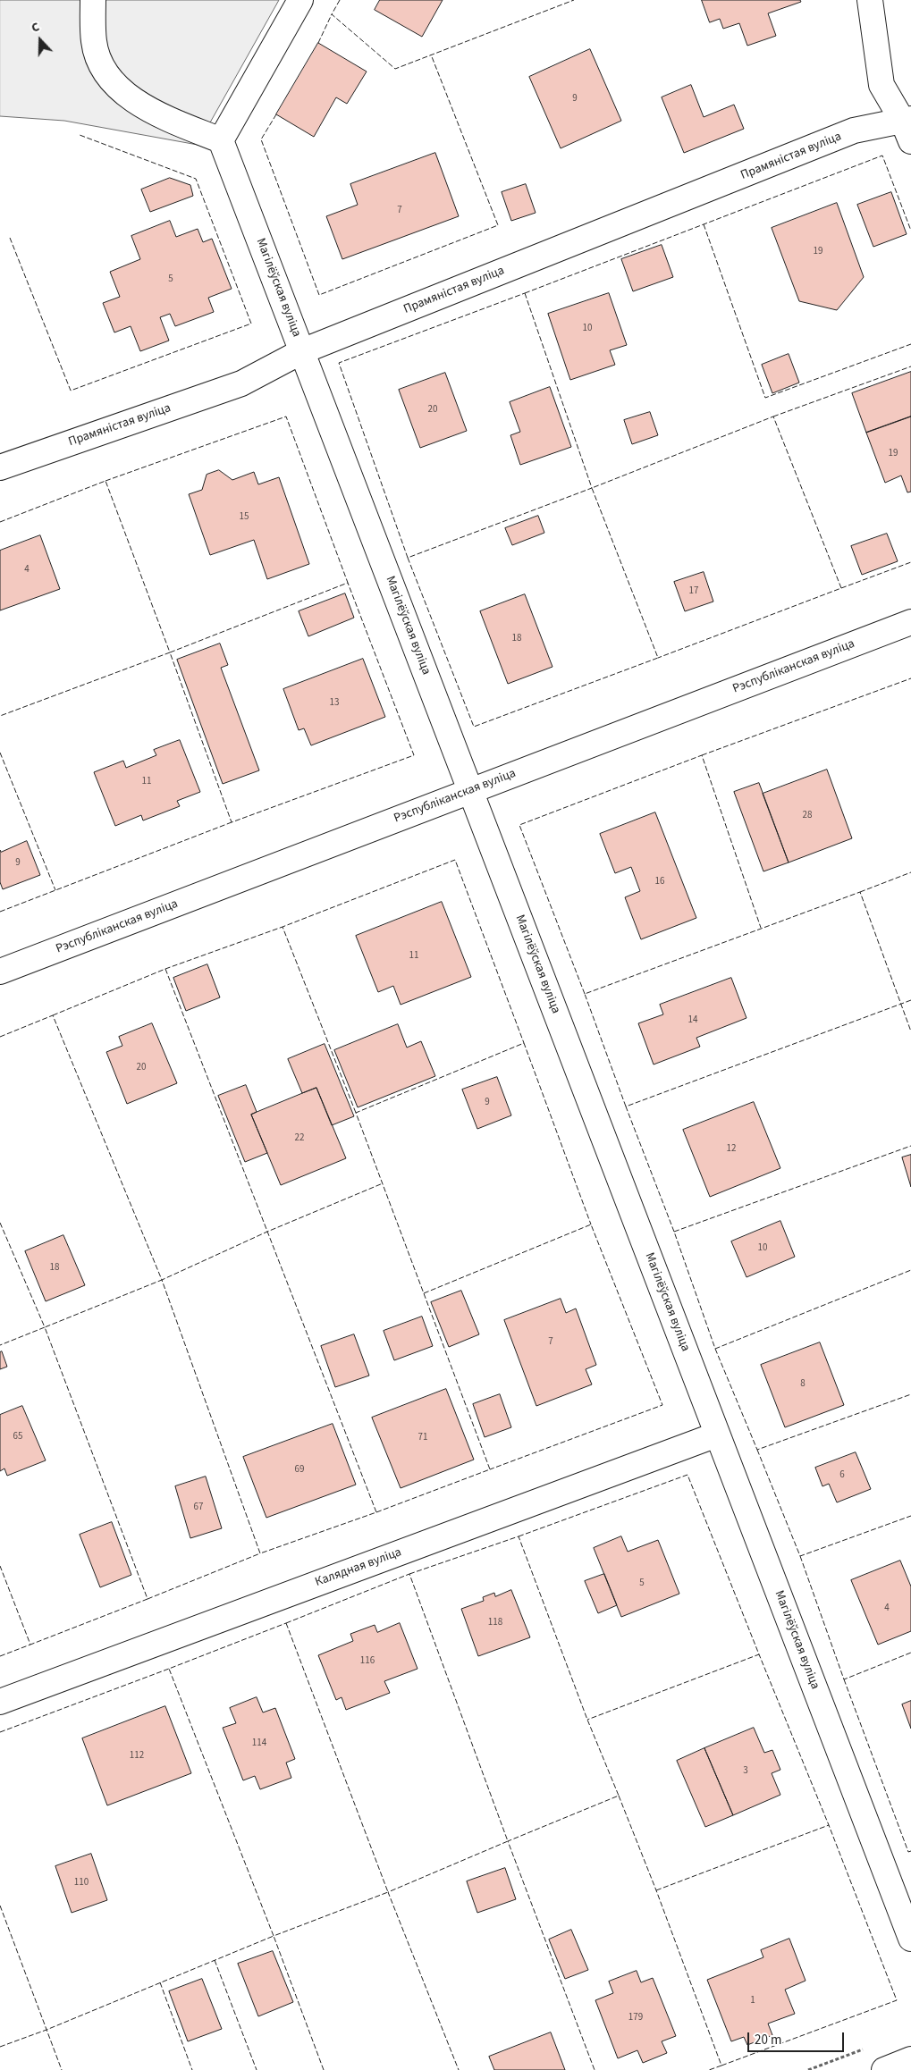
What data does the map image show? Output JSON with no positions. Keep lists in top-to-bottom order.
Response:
{
  "streets": {
    "street": [
      "Прамяністая вуліца",
      "Магілёўская вуліца",
      "Рэспубліканская вуліца",
      "Калядная вуліца"
    ]
  },
  "crossings": [
    ["Прамяністая вуліца", "Магілёўская вуліца"],
    ["Магілёўская вуліца", "Рэспубліканская вуліца"],
    ["Магілёўская вуліца", "Калядная вуліца"]
  ],
  "house_numbers": [
    "9",
    "7",
    "19",
    "5",
    "10",
    "20",
    "19",
    "15",
    "4",
    "17",
    "18",
    "13",
    "11",
    "28",
    "9",
    "16",
    "11",
    "14",
    "20",
    "9",
    "22",
    "12",
    "10",
    "18",
    "7",
    "8",
    "65",
    "71",
    "69",
    "6",
    "67",
    "5",
    "4",
    "118",
    "116",
    "114",
    "112",
    "3",
    "110",
    "1",
    "179"
  ],
  "scale_bar": "20 m",
  "north": "top"
}
